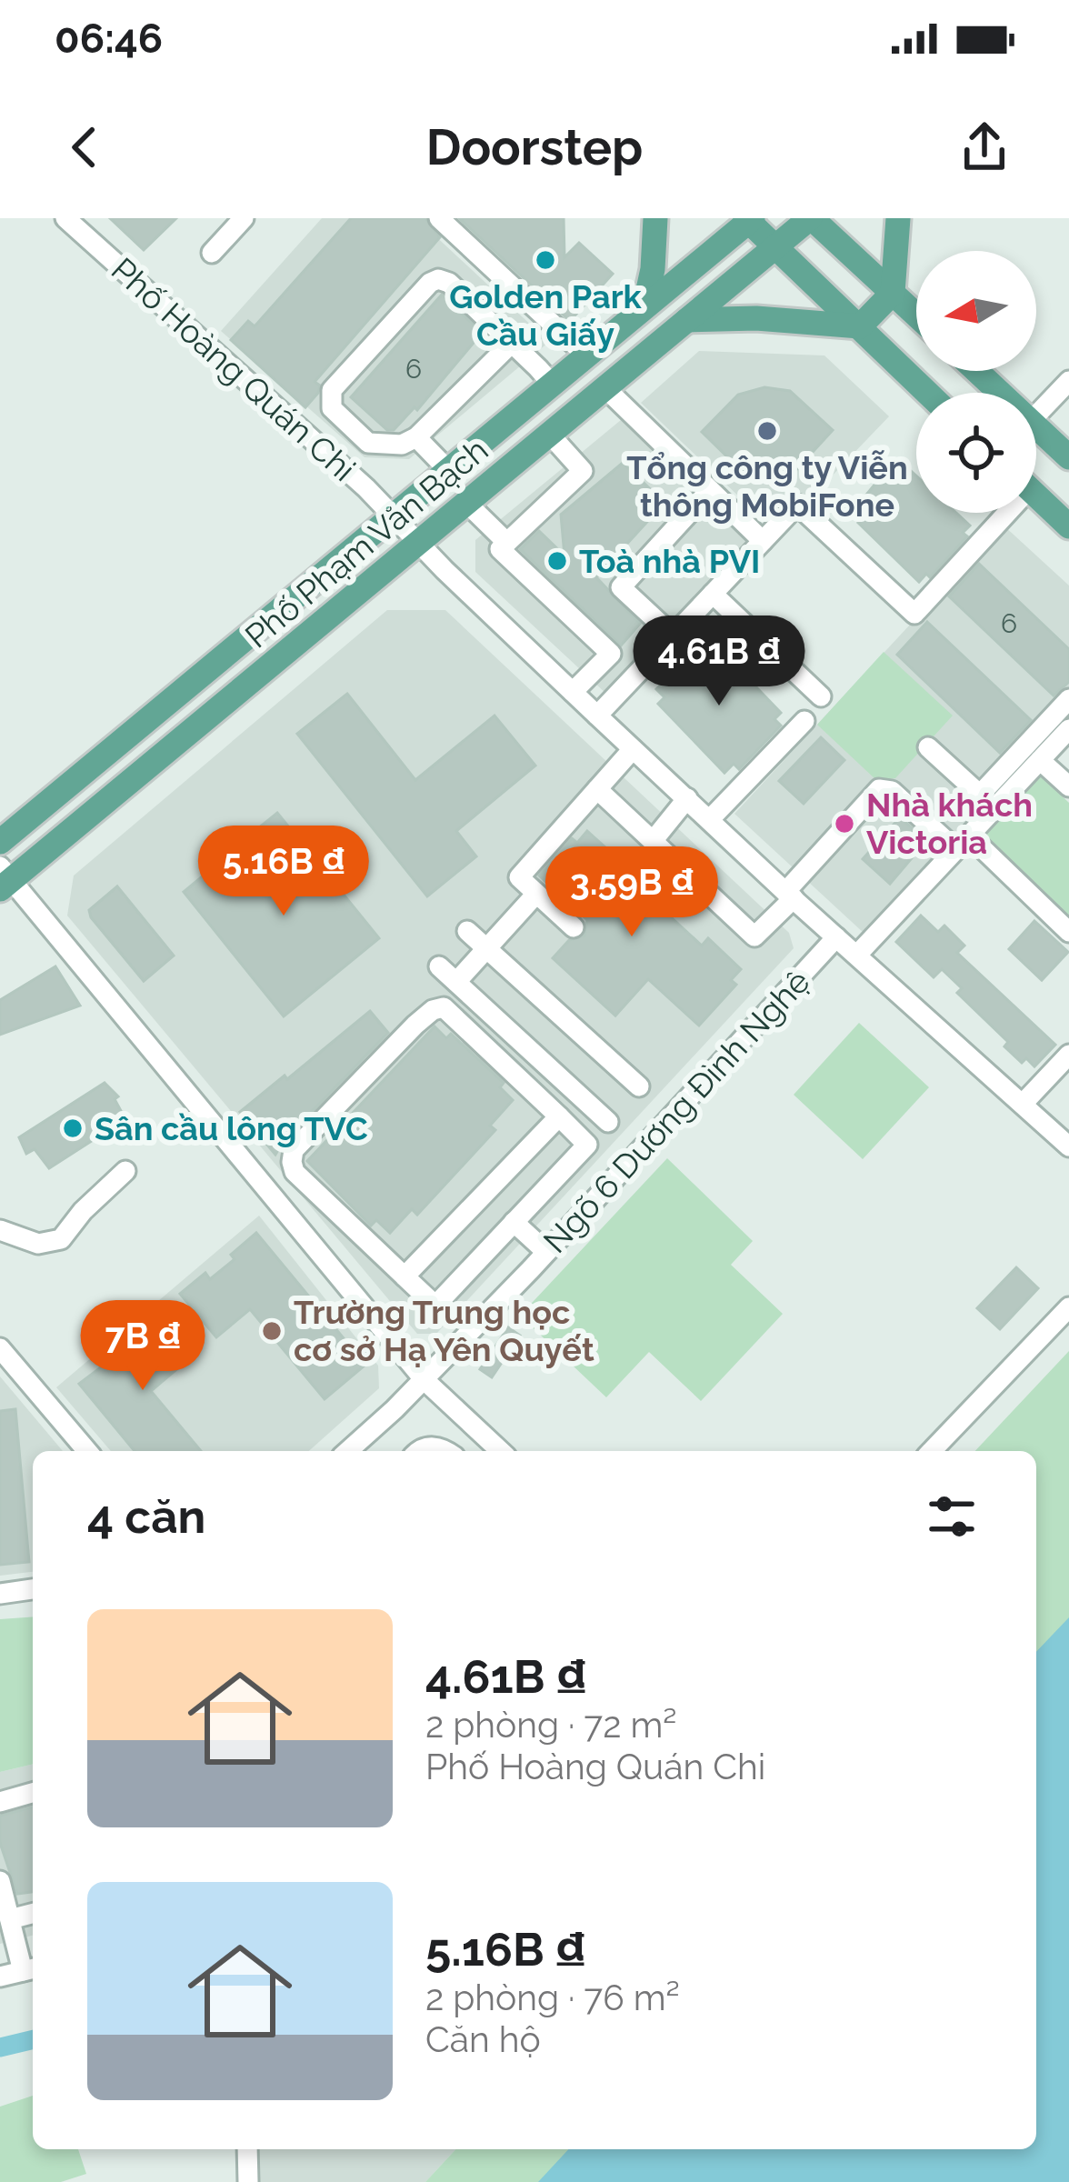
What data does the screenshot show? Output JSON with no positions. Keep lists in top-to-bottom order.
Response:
{
  "streets": {
    "main road": ["Phố Phạm Văn Bạch"],
    "street": ["Phố Hoàng Quán Chi", "Ngõ 6 Dương Đình Nghệ"]
  },
  "crossings": [
    ["Phố Hoàng Quán Chi", "Phố Phạm Văn Bạch"],
    ["Phố Hoàng Quán Chi", "Ngõ 6 Dương Đình Nghệ"]
  ],
  "places": [
    "Golden Park Cầu Giấy",
    "Tổng công ty Viễn thông MobiFone",
    "Toà nhà PVI",
    "Nhà khách Victoria",
    "Sân cầu lông TVC",
    "Trường Trung học cơ sở Hạ Yên Quyết"
  ],
  "house_numbers": ["6", "6"],
  "north": "left",
  "page": {
    "status": "06:46",
    "header": "Doorstep",
    "price": [
      "4.61B ₫",
      "5.16B ₫",
      "3.59B ₫",
      "7B ₫"
    ],
    "heading": "4 căn",
    "list": [
      {
        "name": "4.61B ₫",
        "note": "2 phòng · 72 m² · Phố Hoàng Quán Chi"
      },
      {
        "name": "5.16B ₫",
        "note": "2 phòng · 76 m² · Căn hộ"
      }
    ]
  }
}
